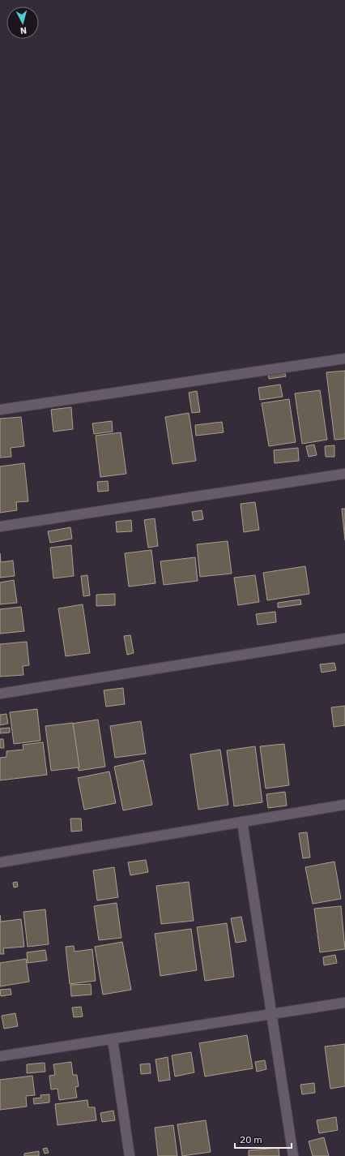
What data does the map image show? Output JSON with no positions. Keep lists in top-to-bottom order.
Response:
{
  "scale_bar": "20 m",
  "north": "bottom"
}
